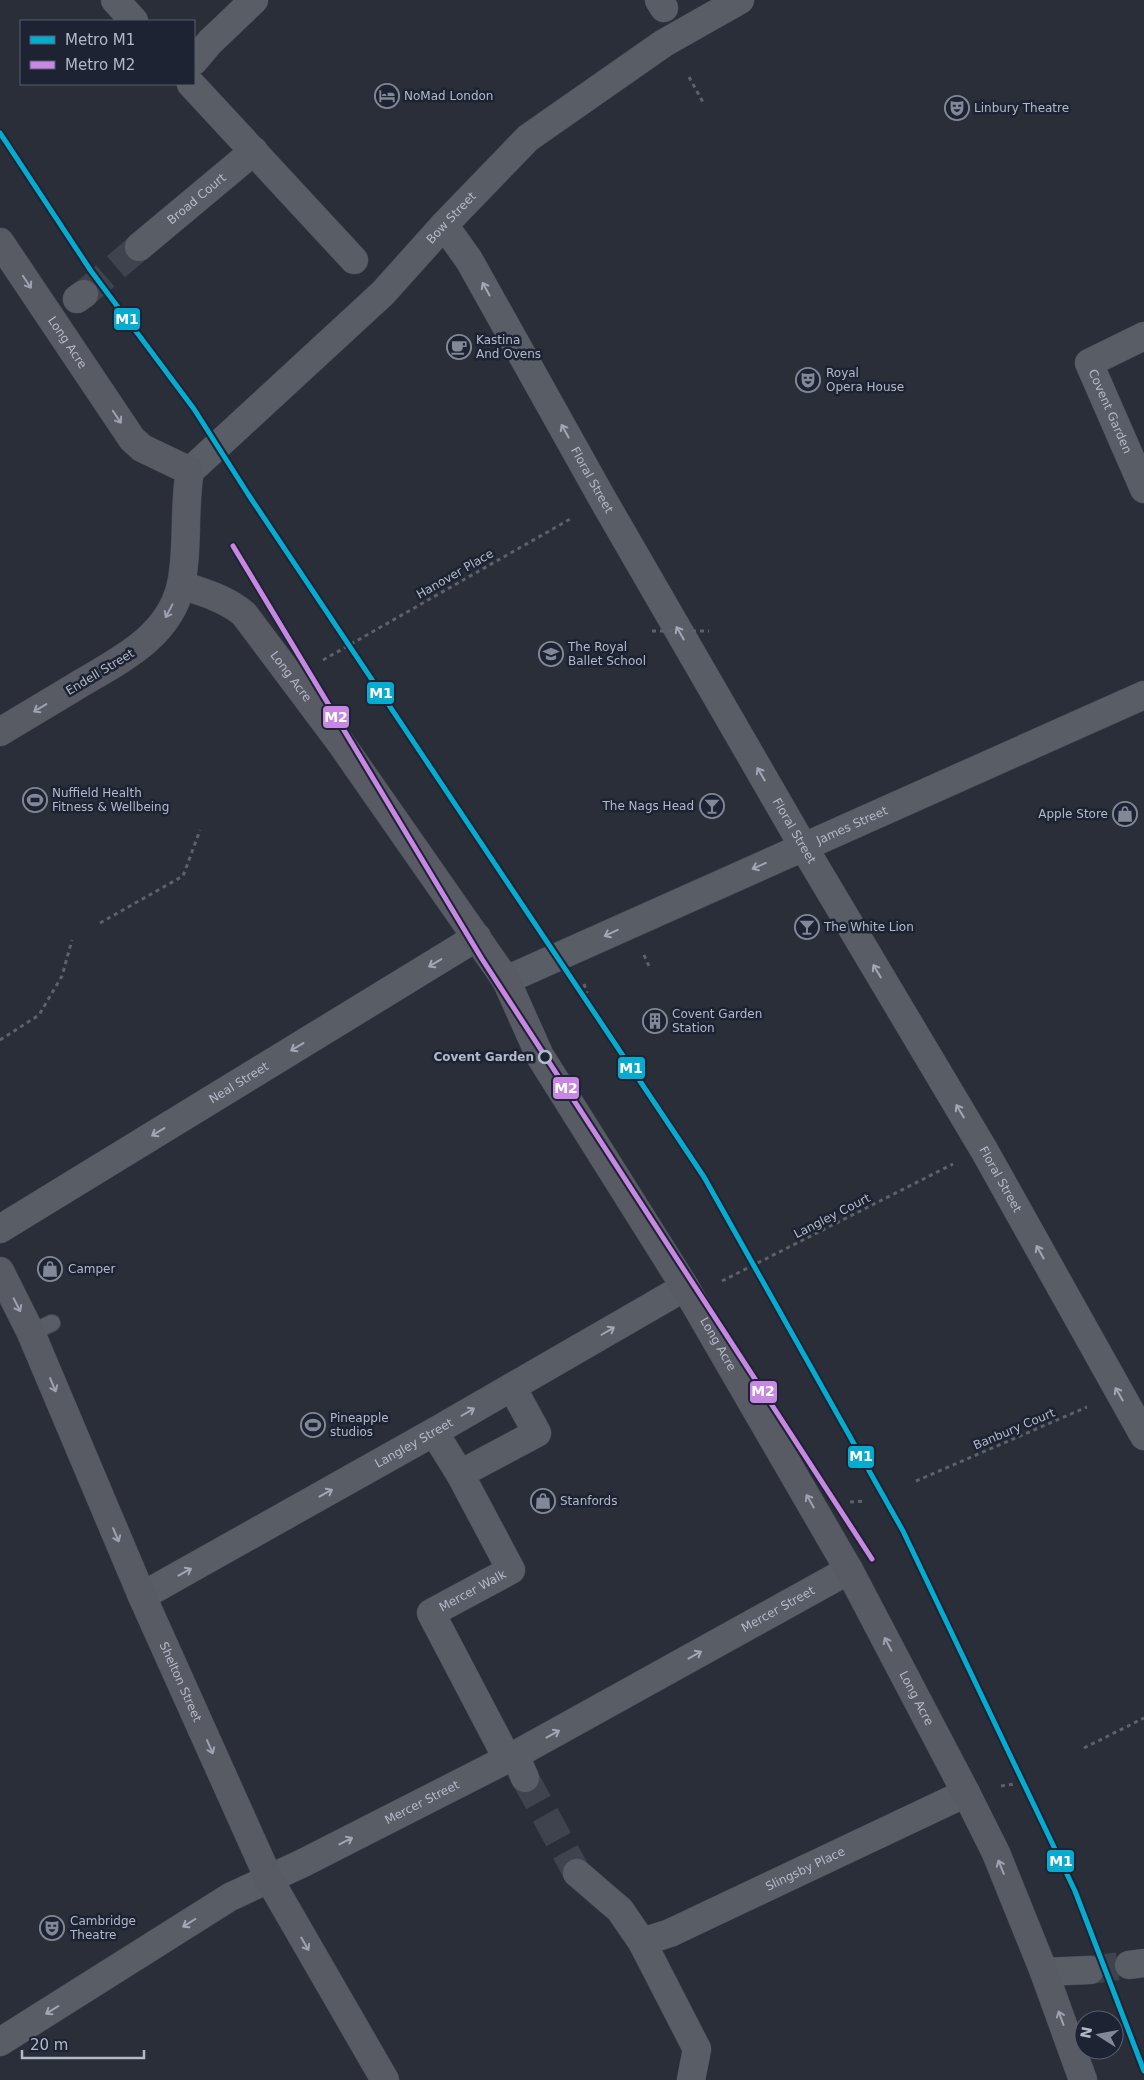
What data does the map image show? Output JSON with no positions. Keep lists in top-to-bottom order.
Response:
{
  "streets": {
    "main road": ["Long Acre", "Endell Street", "Shelton Street"],
    "street": [
      "Broad Court",
      "Bow Street",
      "Covent Garden",
      "Floral Street",
      "James Street",
      "Neal Street",
      "Langley Street",
      "Mercer Walk",
      "Mercer Street",
      "Slingsby Place"
    ],
    "path": ["Hanover Place", "Langley Court", "Banbury Court"]
  },
  "crossings": [
    ["Bow Street", "Long Acre"],
    ["Bow Street", "Floral Street"],
    ["Bow Street", "Endell Street"],
    ["Long Acre", "Endell Street"],
    ["Long Acre", "James Street"],
    ["Long Acre", "Neal Street"],
    ["Long Acre", "Langley Court"],
    ["Long Acre", "Langley Street"],
    ["Long Acre", "Mercer Street"],
    ["Long Acre", "Slingsby Place"],
    ["Floral Street", "Hanover Place"],
    ["Floral Street", "James Street"],
    ["Floral Street", "Langley Court"],
    ["Floral Street", "Banbury Court"],
    ["Langley Court", "Langley Street"],
    ["Langley Street", "Mercer Walk"],
    ["Langley Street", "Shelton Street"],
    ["Mercer Walk", "Mercer Street"],
    ["Mercer Street", "Shelton Street"]
  ],
  "one_way": [
    "Floral Street",
    "Endell Street",
    "James Street",
    "Neal Street",
    "Langley Street",
    "Shelton Street"
  ],
  "places": {
    "hotel": ["NoMad London"],
    "theatre": ["Linbury Theatre", "Royal Opera House", "Cambridge Theatre"],
    "cafe": ["Kastina And Ovens"],
    "school or university": ["The Royal Ballet School"],
    "sports": ["Nuffield Health Fitness & Wellbeing", "Pineapple studios"],
    "bar": ["The Nags Head", "The White Lion"],
    "shop": ["Apple Store", "Camper", "Stanfords"],
    "building": ["Covent Garden Station"],
    "other": ["Covent Garden"]
  },
  "lines": ["metro line M1", "metro line M2"],
  "legend": ["Metro M1", "Metro M2"],
  "scale_bar": "20 m",
  "north": "left"
}
